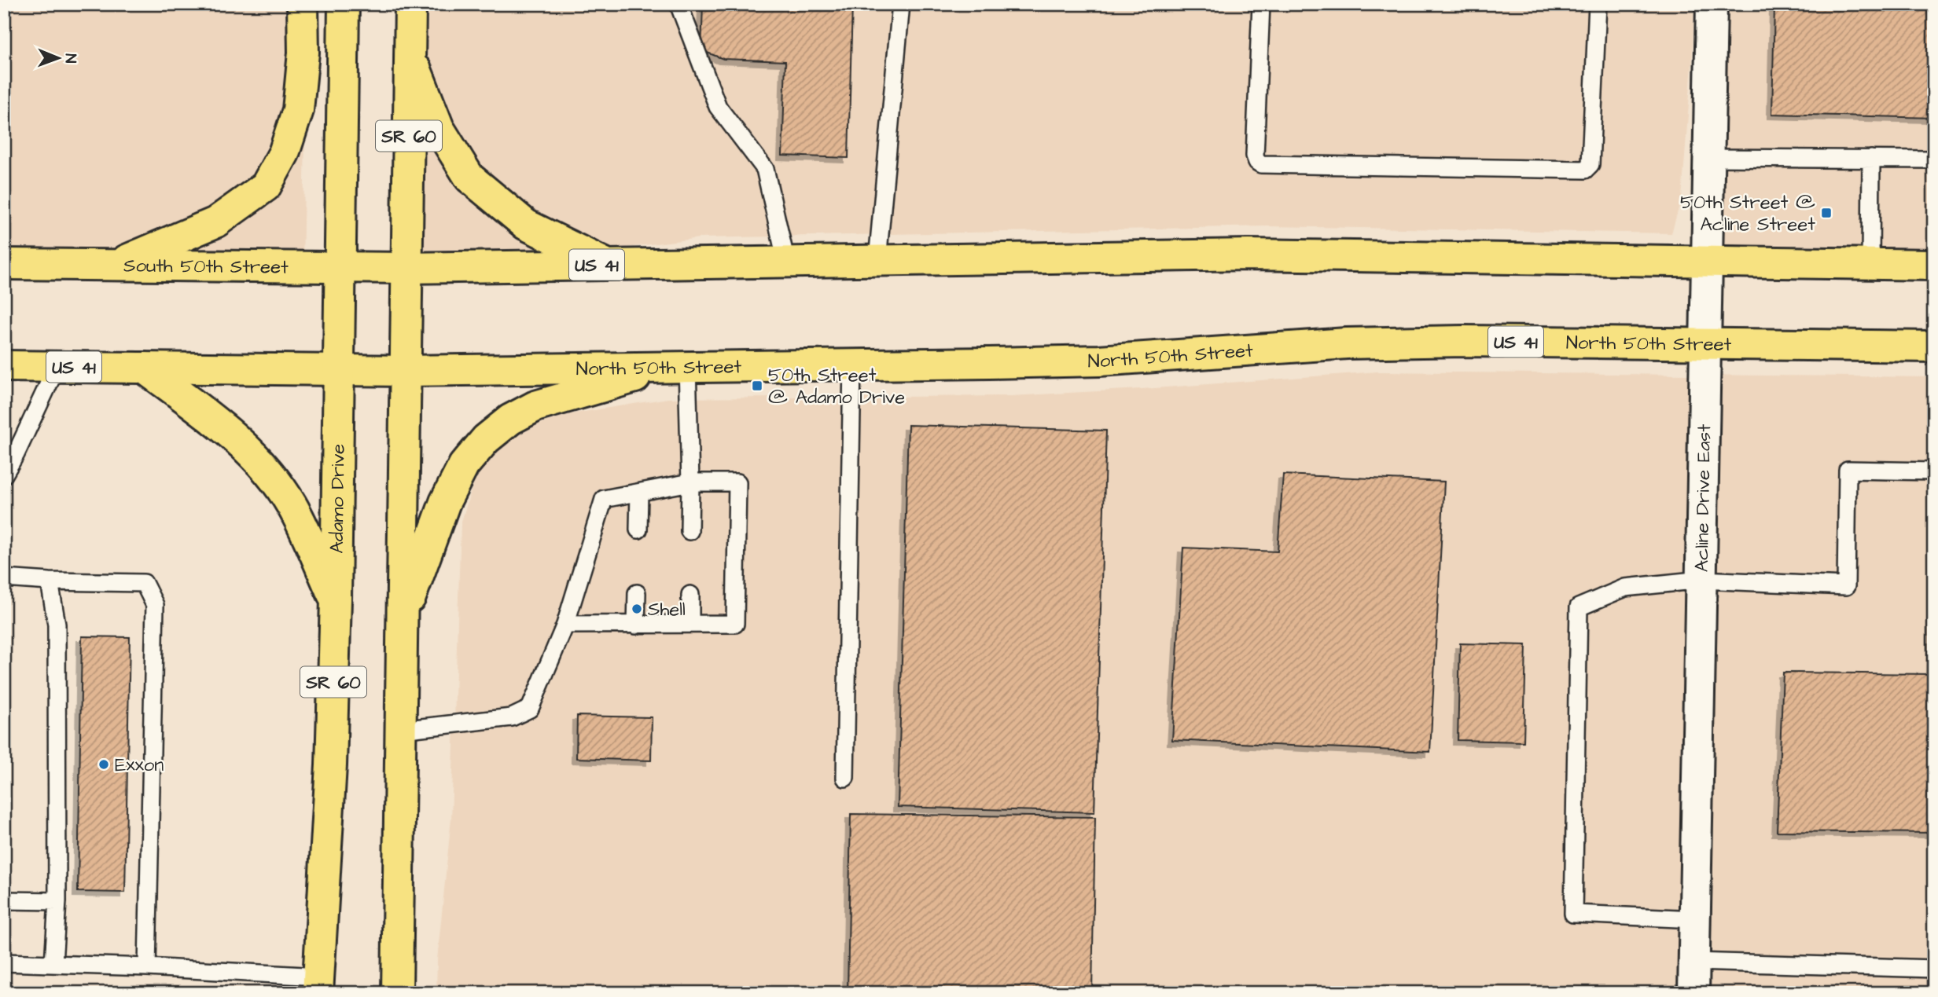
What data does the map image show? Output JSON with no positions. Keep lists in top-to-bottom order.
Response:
{
  "streets": {
    "main road": [
      "SR 60",
      "US 41",
      "South 50th Street",
      "North 50th Street",
      "Adamo Drive"
    ],
    "street": ["Acline Drive East"]
  },
  "crossings": [
    ["SR 60", "US 41"],
    ["SR 60", "South 50th Street"],
    ["SR 60", "North 50th Street"],
    ["US 41", "South 50th Street"],
    ["US 41", "North 50th Street"],
    ["US 41", "Acline Drive East"],
    ["US 41", "Adamo Drive"],
    ["South 50th Street", "Adamo Drive"],
    ["North 50th Street", "Acline Drive East"]
  ],
  "places": {
    "transit": ["50th Street @ Acline Street", "50th Street @ Adamo Drive"],
    "other": ["Shell", "Exxon"]
  },
  "north": "right"
}
